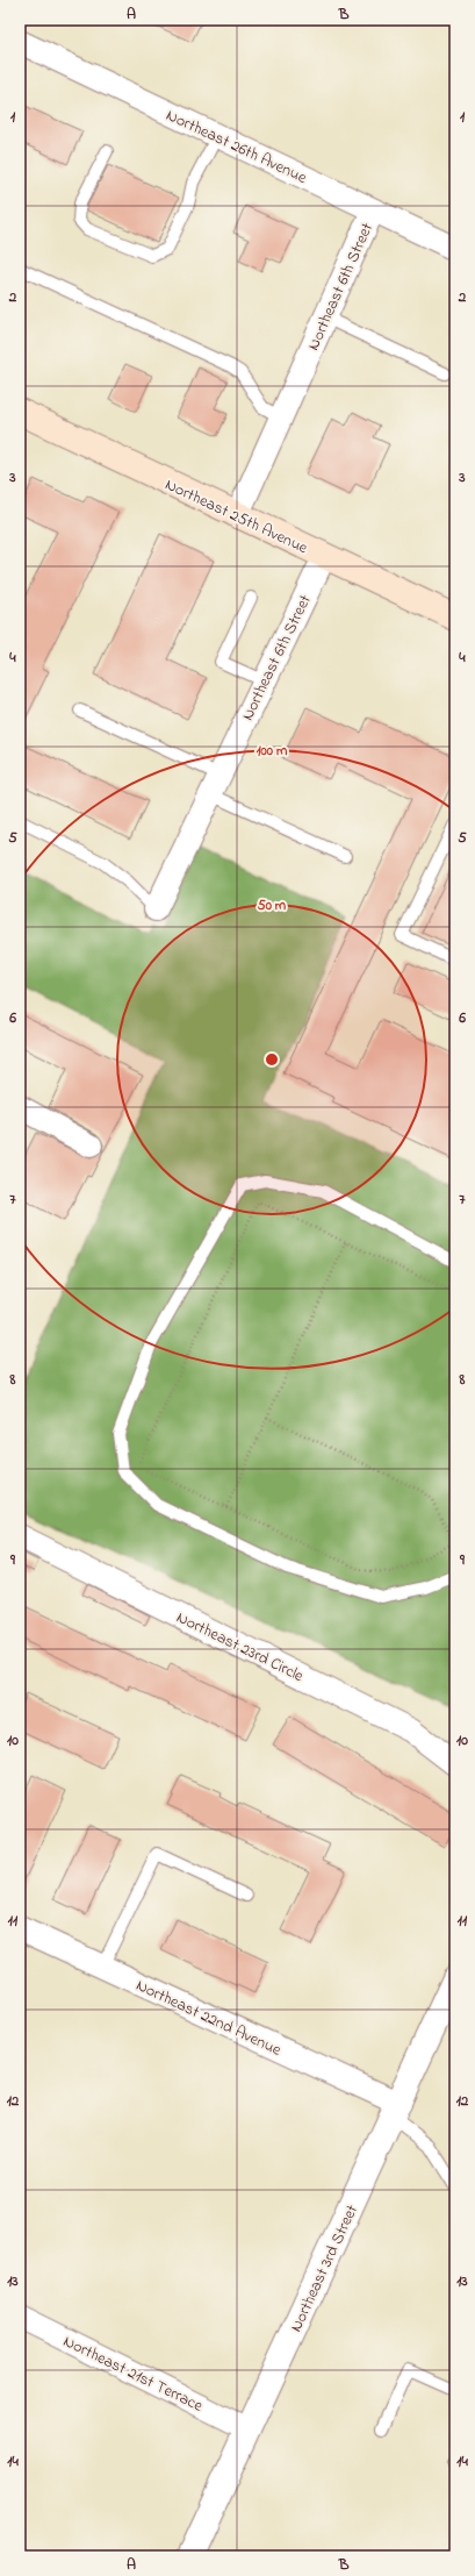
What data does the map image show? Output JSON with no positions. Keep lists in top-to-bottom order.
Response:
{
  "streets": {
    "main road": ["Northeast 25th Avenue"],
    "street": [
      "Northeast 26th Avenue",
      "Northeast 6th Street",
      "Northeast 23rd Circle",
      "Northeast 22nd Avenue",
      "Northeast 3rd Street",
      "Northeast 21st Terrace"
    ]
  },
  "crossings": [
    ["Northeast 26th Avenue", "Northeast 6th Street"],
    ["Northeast 6th Street", "Northeast 25th Avenue"],
    ["Northeast 22nd Avenue", "Northeast 3rd Street"],
    ["Northeast 3rd Street", "Northeast 21st Terrace"]
  ],
  "grid": {
    "columns": ["A", "B"],
    "rows": [
      "1",
      "2",
      "3",
      "4",
      "5",
      "6",
      "7",
      "8",
      "9",
      "10",
      "11",
      "12",
      "13",
      "14"
    ]
  },
  "rings": ["100 m", "50 m"]
}
